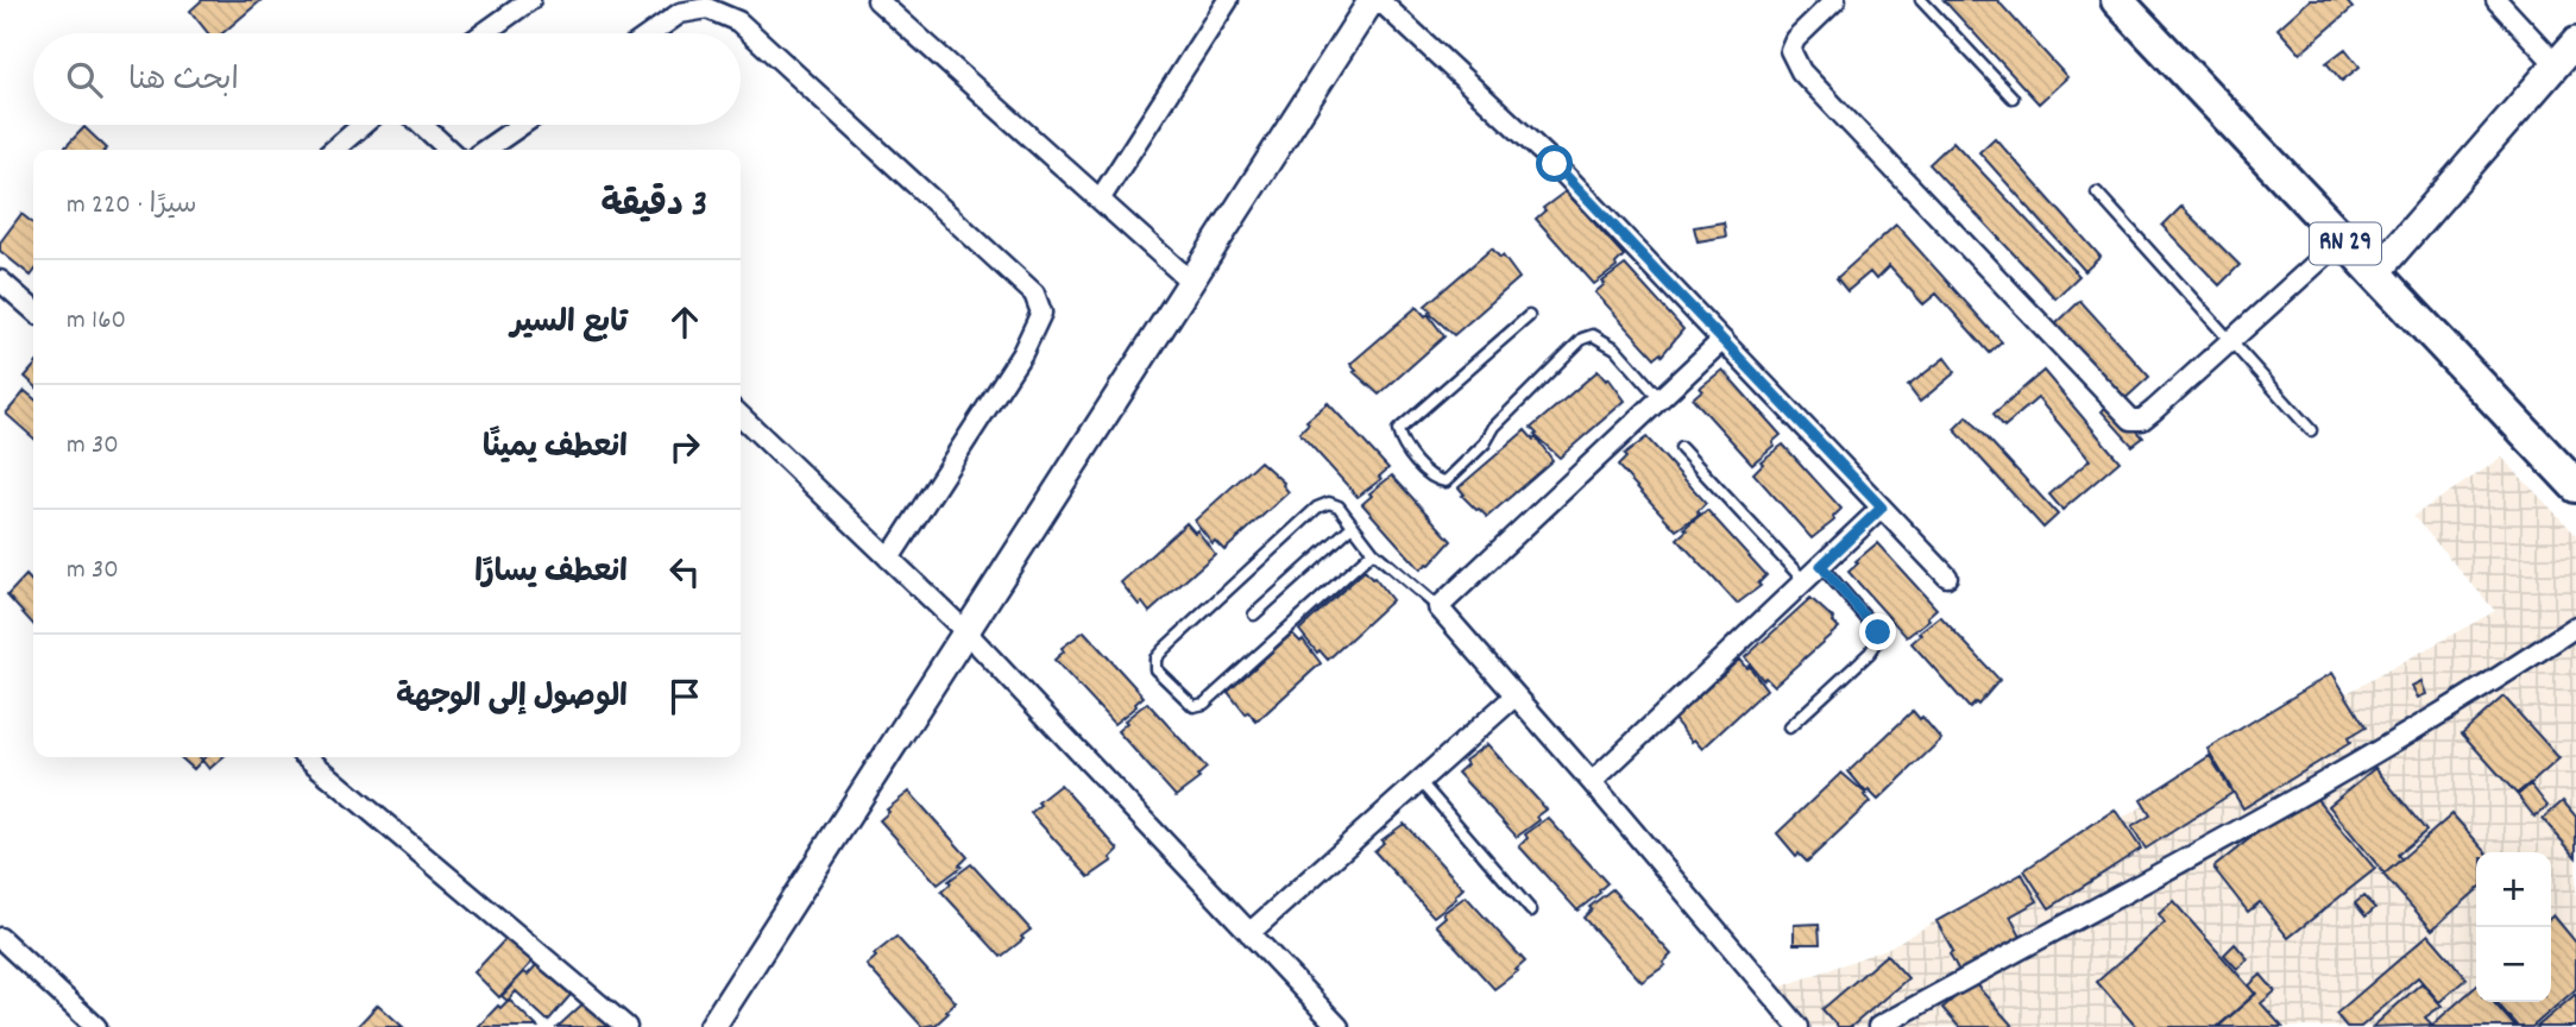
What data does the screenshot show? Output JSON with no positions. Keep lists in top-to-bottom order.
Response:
{
  "streets": {
    "main road": ["RN 29"]
  },
  "page": {
    "search": "ابحث هنا",
    "heading": ["3 دقيقة", "سيرًا · 220 m"],
    "list": [
      ["تابع السير", "160 m"],
      ["انعطف يمينًا", "30 m"],
      ["انعطف يسارًا", "30 m"],
      "الوصول إلى الوجهة"
    ],
    "map_buttons": ["+", "−"]
  }
}
